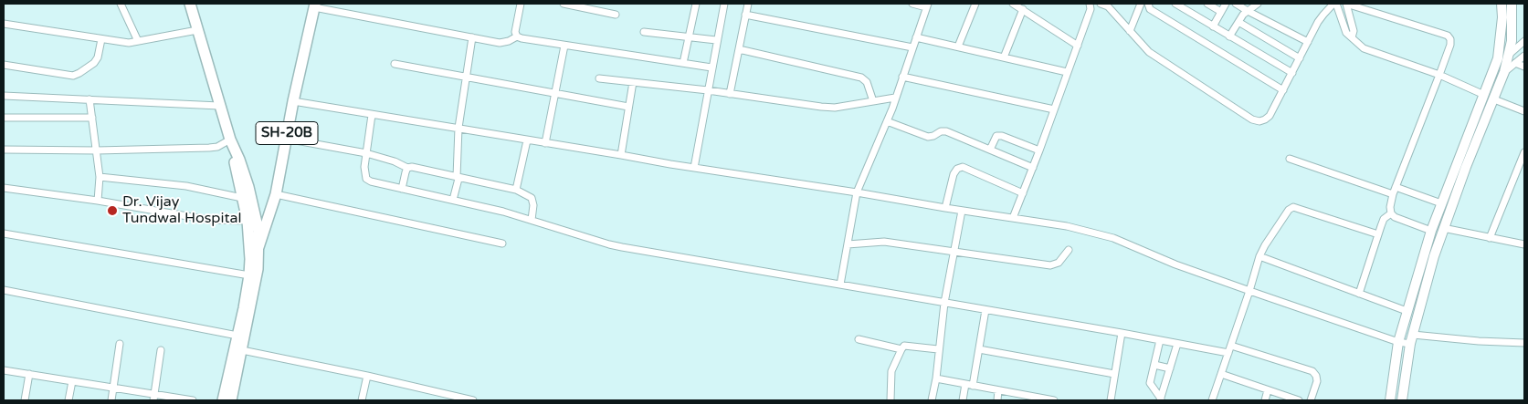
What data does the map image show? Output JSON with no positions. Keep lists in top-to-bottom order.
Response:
{
  "streets": {
    "main road": ["SH-20B"]
  },
  "places": ["Dr. Vijay Tundwal Hospital"]
}
